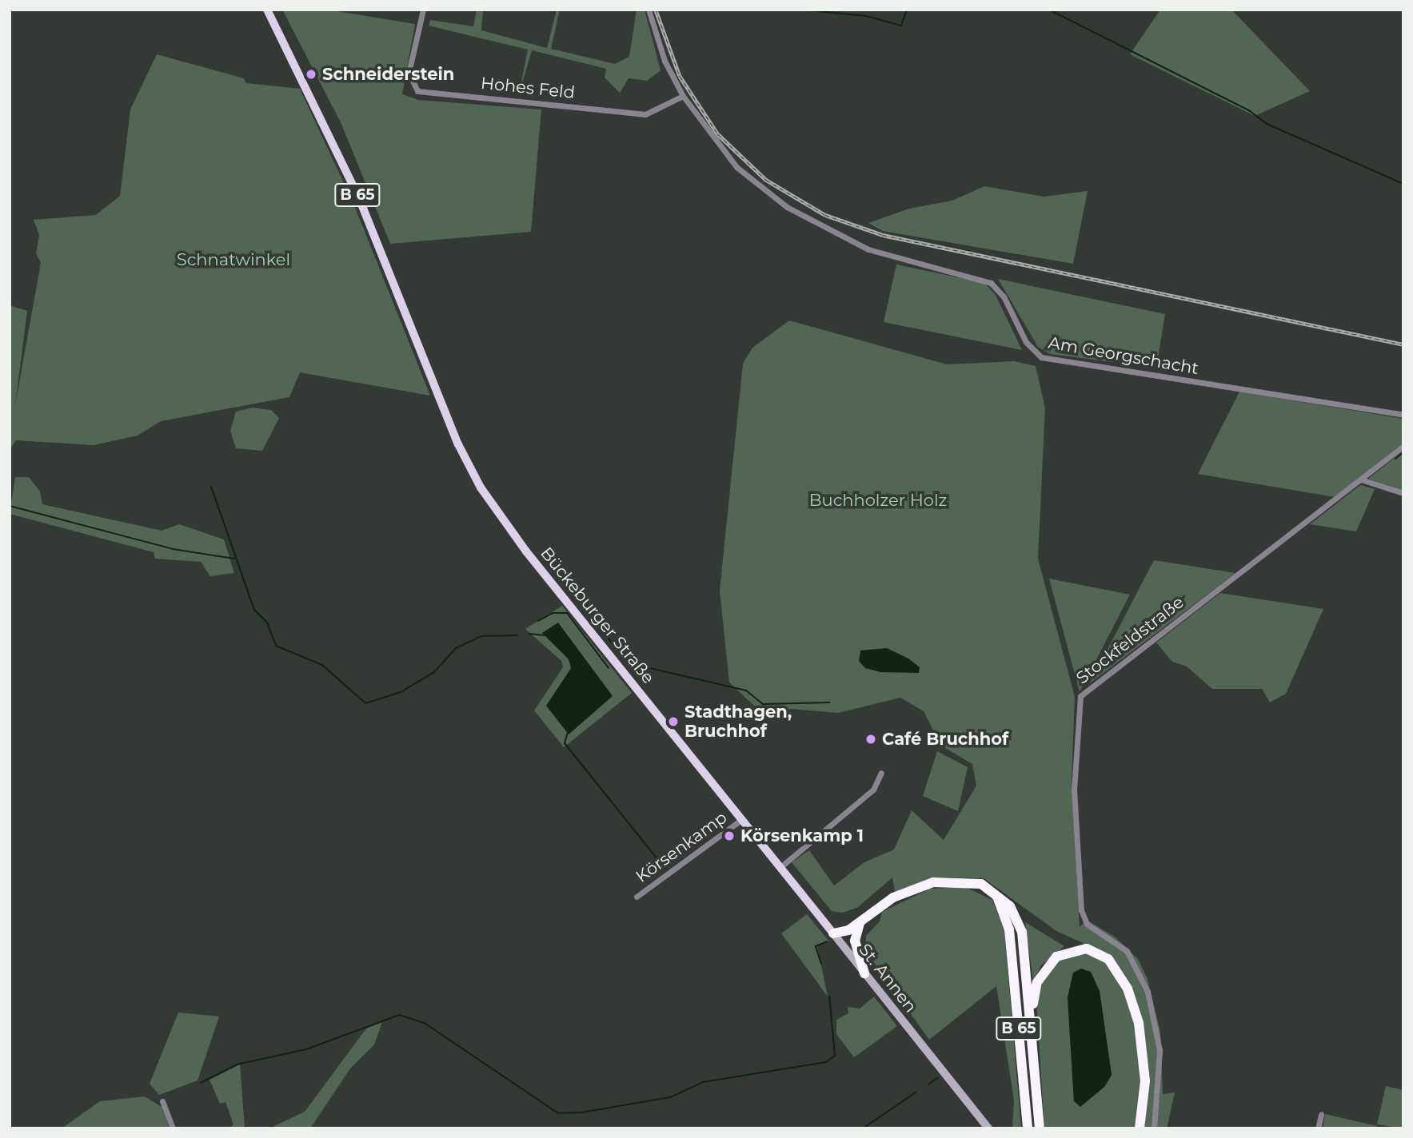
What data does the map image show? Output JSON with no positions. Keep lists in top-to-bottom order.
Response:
{
  "streets": {
    "highway": ["B 65"],
    "main road": ["Bückeburger Straße", "St. Annen"],
    "street": [
      "Hohes Feld",
      "Am Georgschacht",
      "Stockfeldstraße",
      "Körsenkamp"
    ]
  },
  "crossings": [
    ["Hohes Feld", "Am Georgschacht"],
    ["B 65", "St. Annen"],
    ["Bückeburger Straße", "Körsenkamp"],
    ["Bückeburger Straße", "St. Annen"]
  ],
  "parks": ["Schnatwinkel", "Buchholzer Holz"],
  "places": [
    "Schneiderstein",
    "Stadthagen, Bruchhof",
    "Café Bruchhof",
    "Körsenkamp 1"
  ]
}
